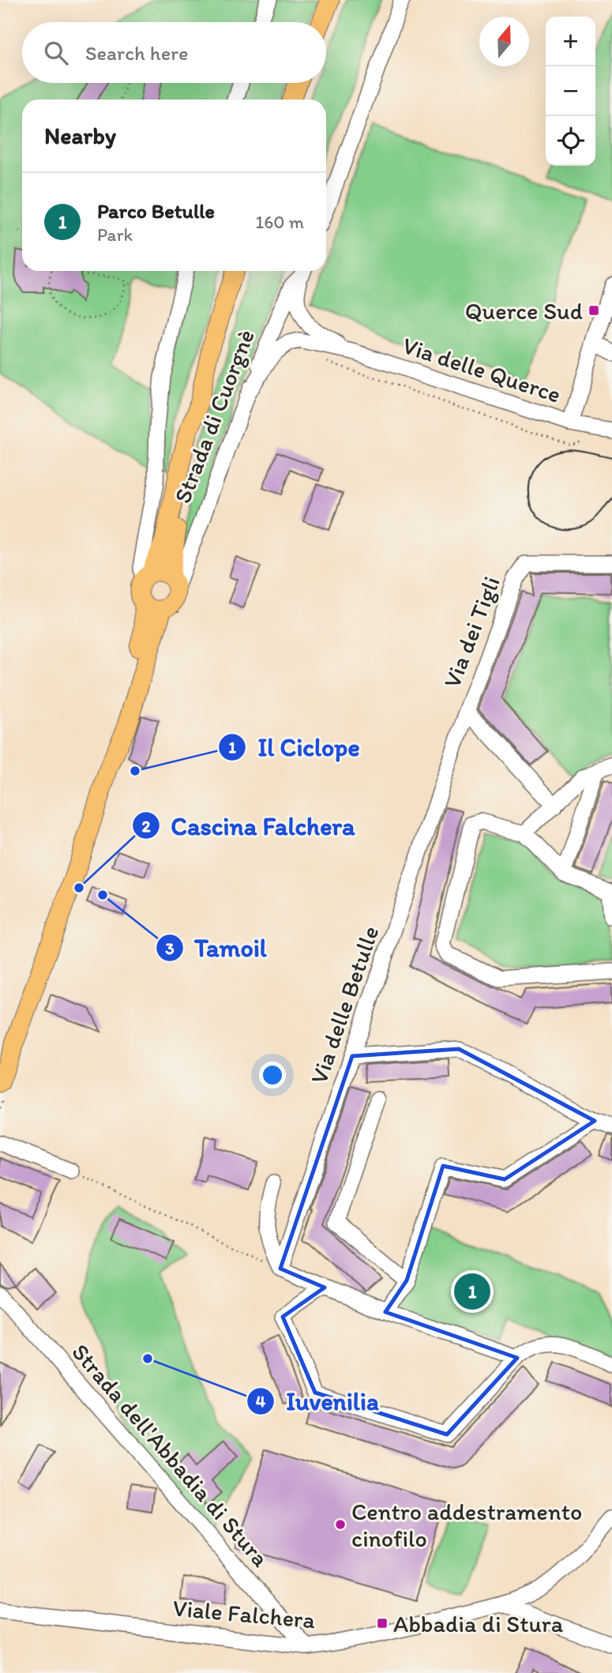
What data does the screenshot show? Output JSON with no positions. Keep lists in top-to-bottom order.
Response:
{
  "streets": {
    "main road": ["Strada di Cuorgnè"],
    "street": [
      "Via delle Querce",
      "Via dei Tigli",
      "Via delle Betulle",
      "Strada dell'Abbadia di Stura",
      "Viale Falchera"
    ]
  },
  "crossings": [
    ["Via delle Querce", "Strada di Cuorgnè"],
    ["Via dei Tigli", "Via delle Betulle"],
    ["Strada dell'Abbadia di Stura", "Viale Falchera"]
  ],
  "places": {
    "transit": ["Querce Sud", "Abbadia di Stura"],
    "other": [
      "Il Ciclope",
      "Cascina Falchera",
      "Tamoil",
      "Iuvenilia",
      "Centro addestramento cinofilo"
    ]
  },
  "north": "top",
  "page": {
    "map_buttons": ["+", "−"],
    "search": "Search here",
    "heading": "Nearby",
    "list": [
      {
        "mark": "1",
        "name": "Parco Betulle",
        "note": "Park",
        "value": "160 m"
      }
    ],
    "pins": "1"
  }
}
